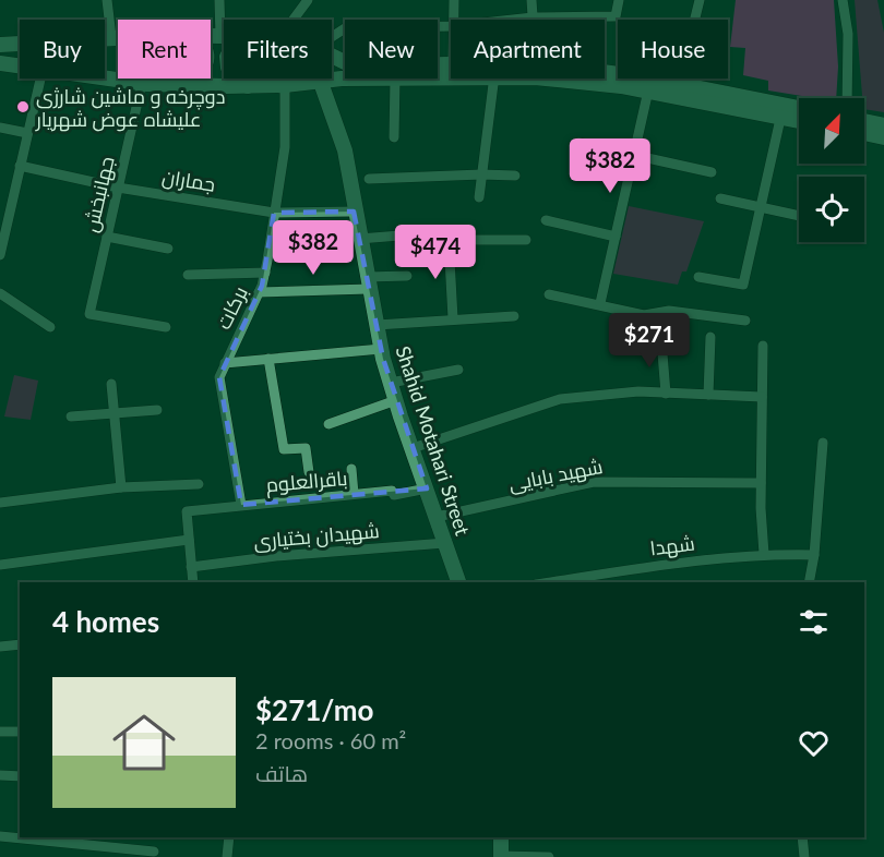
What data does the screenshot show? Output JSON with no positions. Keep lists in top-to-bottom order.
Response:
{
  "streets": {
    "street": [
      "جماران",
      "جهانبخش",
      "برکات",
      "Shahid Motahari Street",
      "شهید بابایی",
      "باقرالعلوم",
      "شهیدان بختیاری",
      "شهدا"
    ]
  },
  "crossings": [
    ["جماران", "جهانبخش"],
    ["جماران", "برکات"],
    ["جماران", "Shahid Motahari Street"],
    ["برکات", "باقرالعلوم"],
    ["Shahid Motahari Street", "شهید بابایی"],
    ["Shahid Motahari Street", "باقرالعلوم"],
    ["Shahid Motahari Street", "شهیدان بختیاری"]
  ],
  "places": ["دوچرخه و ماشین شارژی علیشاه عوض شهریار"],
  "north": "top right",
  "page": {
    "chip": [
      "Buy",
      "Rent",
      "Filters",
      "New",
      "Apartment",
      "House"
    ],
    "price": [
      "$382",
      "$382",
      "$474",
      "$271"
    ],
    "heading": "4 homes",
    "list": [
      {
        "name": "$271/mo",
        "note": "2 rooms · 60 m² · هاتف"
      }
    ]
  }
}
